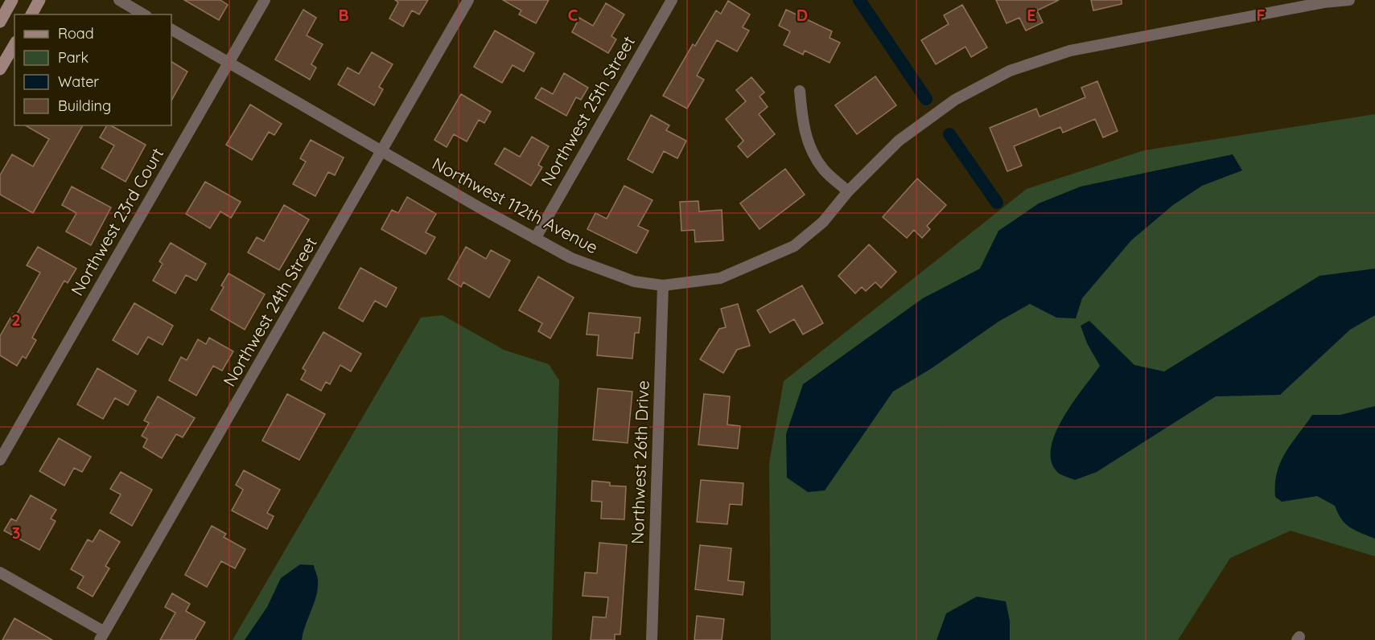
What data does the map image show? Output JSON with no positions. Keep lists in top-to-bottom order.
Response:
{
  "streets": {
    "street": [
      "Northwest 25th Street",
      "Northwest 112th Avenue",
      "Northwest 23rd Court",
      "Northwest 24th Street",
      "Northwest 26th Drive"
    ]
  },
  "crossings": [
    ["Northwest 25th Street", "Northwest 112th Avenue"],
    ["Northwest 112th Avenue", "Northwest 23rd Court"],
    ["Northwest 112th Avenue", "Northwest 24th Street"],
    ["Northwest 112th Avenue", "Northwest 26th Drive"]
  ],
  "legend": [
    "Road",
    "Park",
    "Water",
    "Building"
  ],
  "grid": {
    "columns": [
      "B",
      "C",
      "D",
      "E",
      "F"
    ],
    "rows": ["2", "3"]
  }
}
